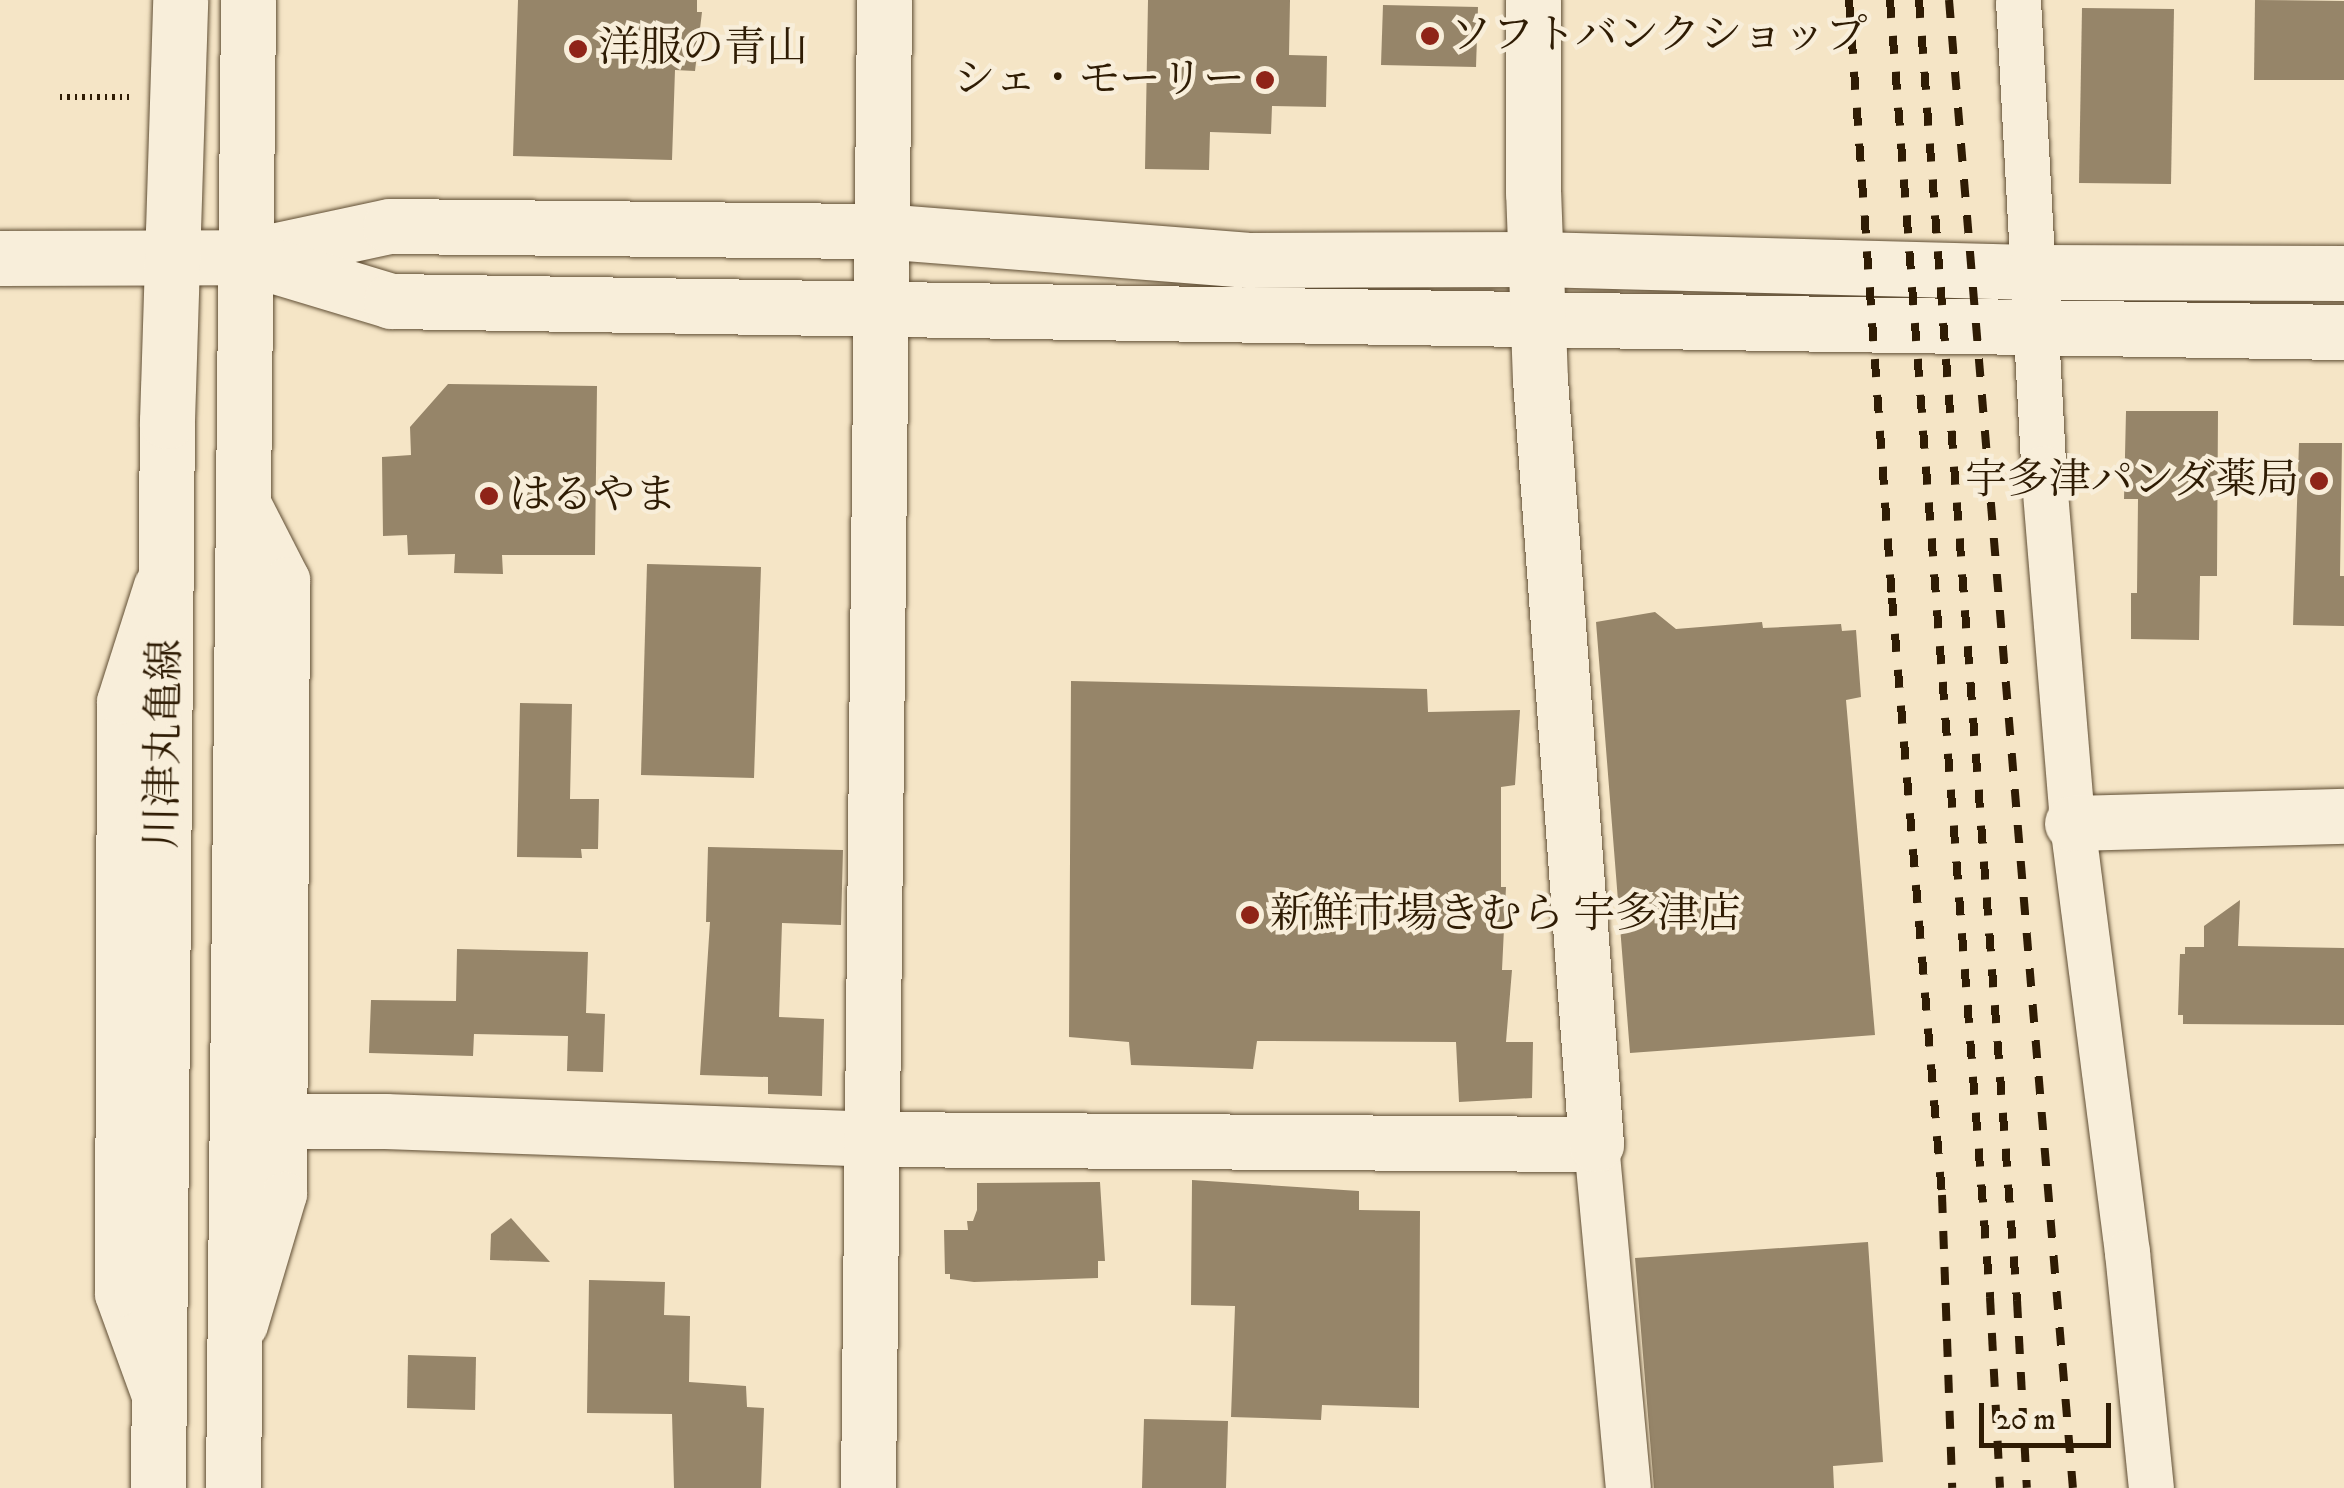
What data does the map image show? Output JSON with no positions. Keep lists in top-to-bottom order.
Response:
{
  "streets": {
    "street": ["川津丸亀線"]
  },
  "places": [
    "ソフトバンクショップ",
    "洋服の青山",
    "シェ・モーリー",
    "宇多津パンダ薬局",
    "はるやま",
    "新鮮市場きむら 宇多津店"
  ],
  "scale_bar": "20 m"
}
